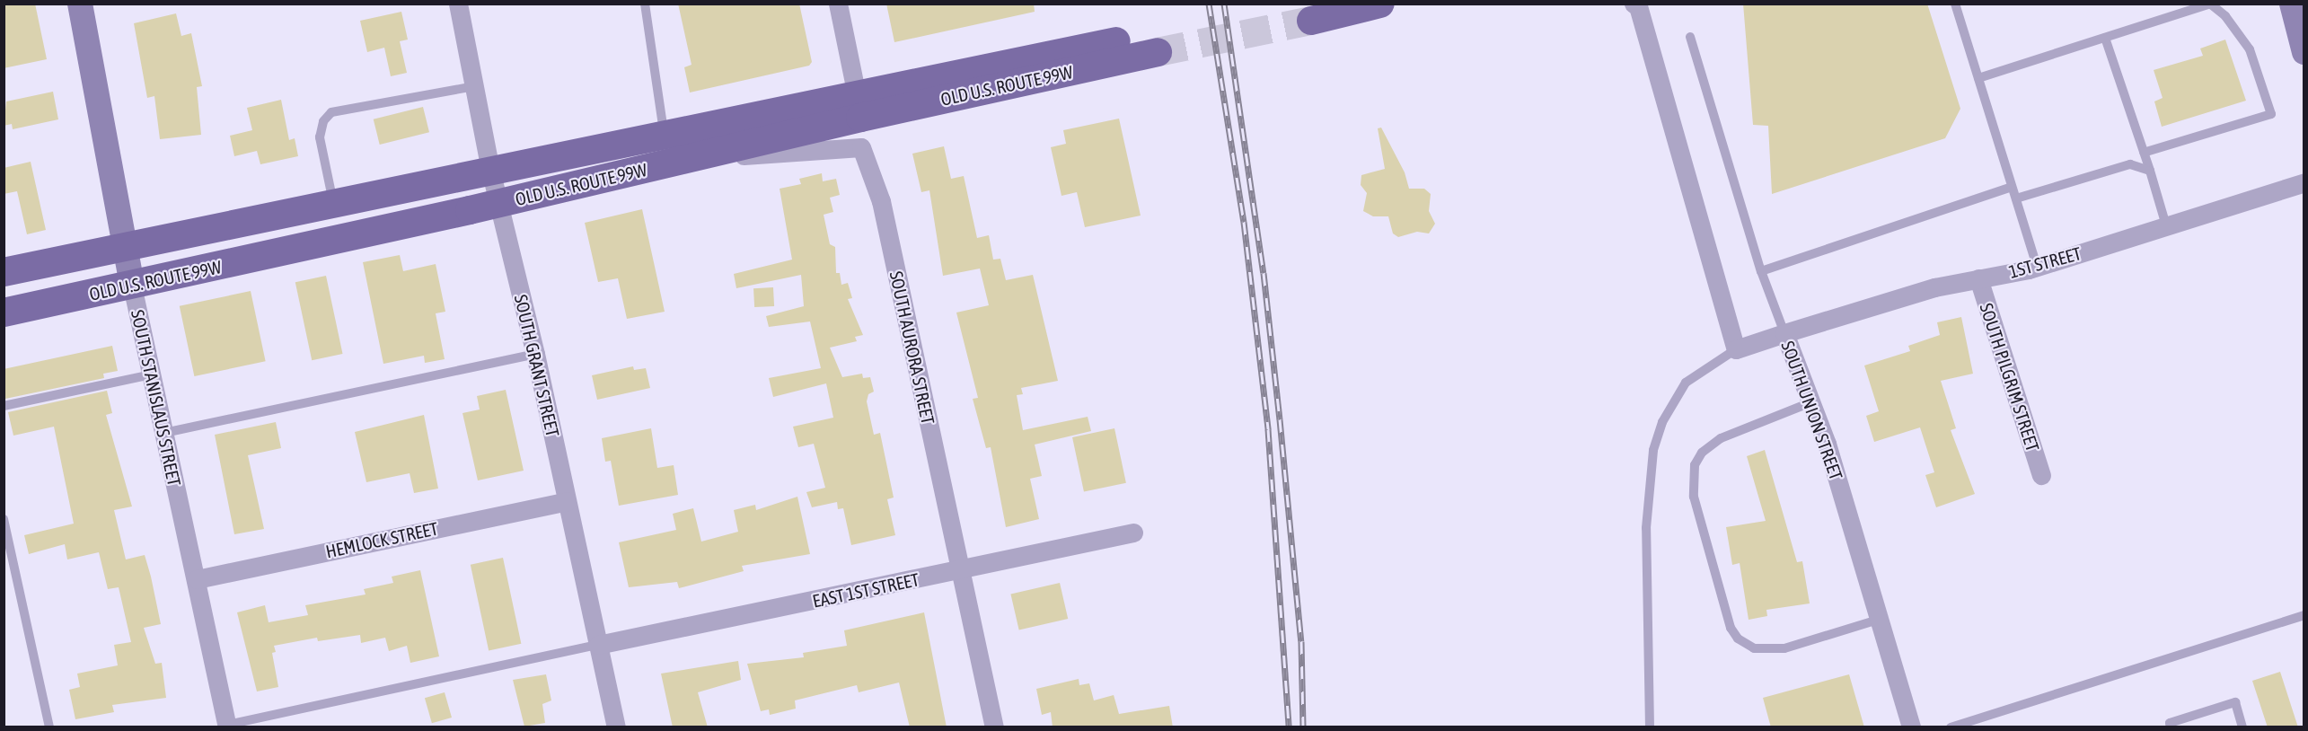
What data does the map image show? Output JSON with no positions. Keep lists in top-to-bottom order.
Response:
{
  "streets": {
    "main road": ["OLD U.S. ROUTE 99W"],
    "street": [
      "1ST STREET",
      "SOUTH AURORA STREET",
      "SOUTH GRANT STREET",
      "SOUTH PILGRIM STREET",
      "SOUTH STANISLAUS STREET",
      "SOUTH UNION STREET",
      "HEMLOCK STREET",
      "EAST 1ST STREET"
    ]
  },
  "crossings": [
    ["OLD U.S. ROUTE 99W", "SOUTH AURORA STREET"],
    ["OLD U.S. ROUTE 99W", "SOUTH GRANT STREET"],
    ["OLD U.S. ROUTE 99W", "SOUTH STANISLAUS STREET"],
    ["1ST STREET", "SOUTH PILGRIM STREET"],
    ["1ST STREET", "SOUTH UNION STREET"],
    ["SOUTH AURORA STREET", "EAST 1ST STREET"],
    ["SOUTH GRANT STREET", "HEMLOCK STREET"],
    ["SOUTH GRANT STREET", "EAST 1ST STREET"],
    ["SOUTH STANISLAUS STREET", "HEMLOCK STREET"]
  ]
}
